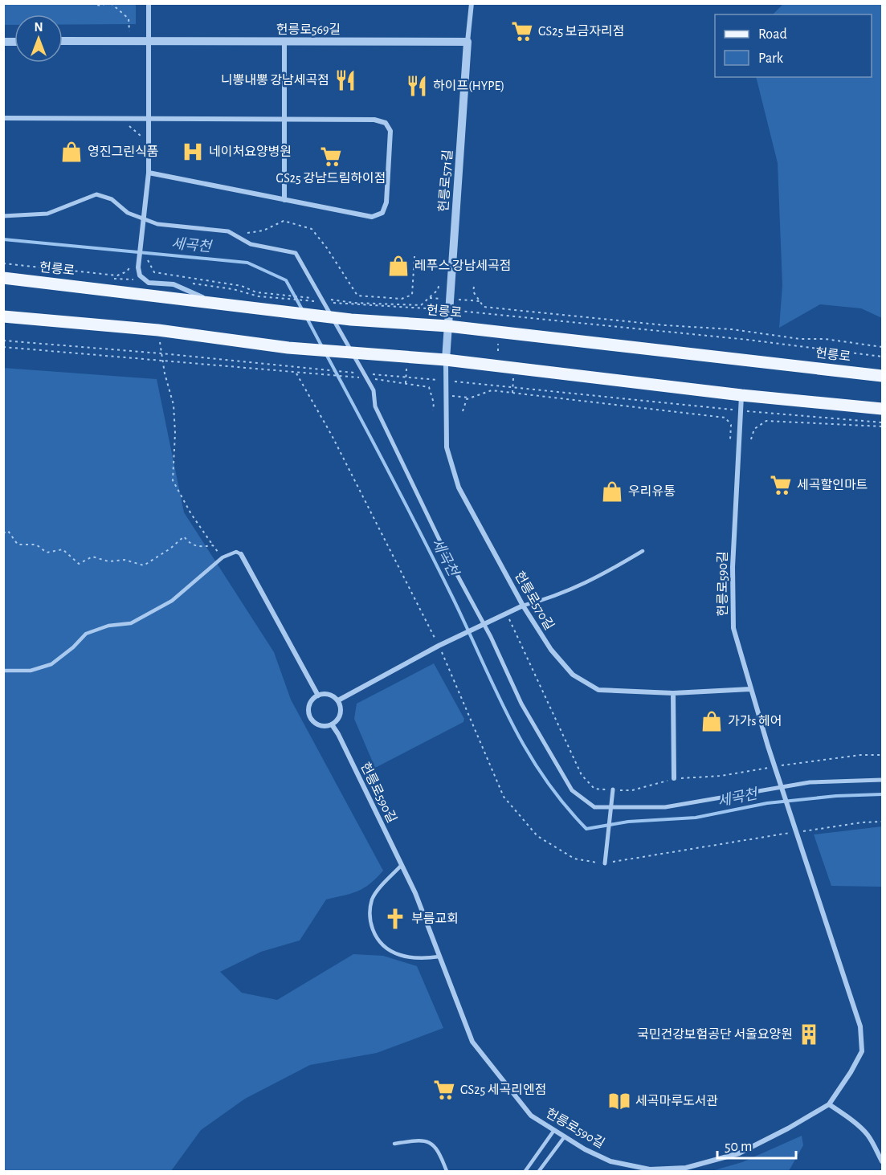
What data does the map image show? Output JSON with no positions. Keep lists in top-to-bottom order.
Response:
{
  "streets": {
    "main road": ["헌릉로"],
    "street": [
      "헌릉로569길",
      "헌릉로571길",
      "헌릉로590길",
      "헌릉로570길"
    ]
  },
  "crossings": [
    ["헌릉로569길", "헌릉로571길"],
    ["헌릉로571길", "헌릉로"],
    ["헌릉로571길", "헌릉로570길"],
    ["헌릉로590길", "헌릉로570길"]
  ],
  "water": ["세곡천"],
  "places": {
    "supermarket": [
      "GS25 보금자리점",
      "GS25 강남드림하이점",
      "세곡할인마트",
      "GS25 세곡리엔점"
    ],
    "restaurant": ["니뽕내뽕 강남세곡점", "하이프(HYPE)"],
    "shop": [
      "영진그린식품",
      "레푸스 강남세곡점",
      "우리유통",
      "가가s 헤어"
    ],
    "hospital": ["네이처요양병원"],
    "church": ["부름교회"],
    "building": ["국민건강보험공단 서울요양원"],
    "library": ["세곡마루도서관"]
  },
  "legend": ["Road", "Park"],
  "scale_bar": "50 m",
  "north": "top"
}
